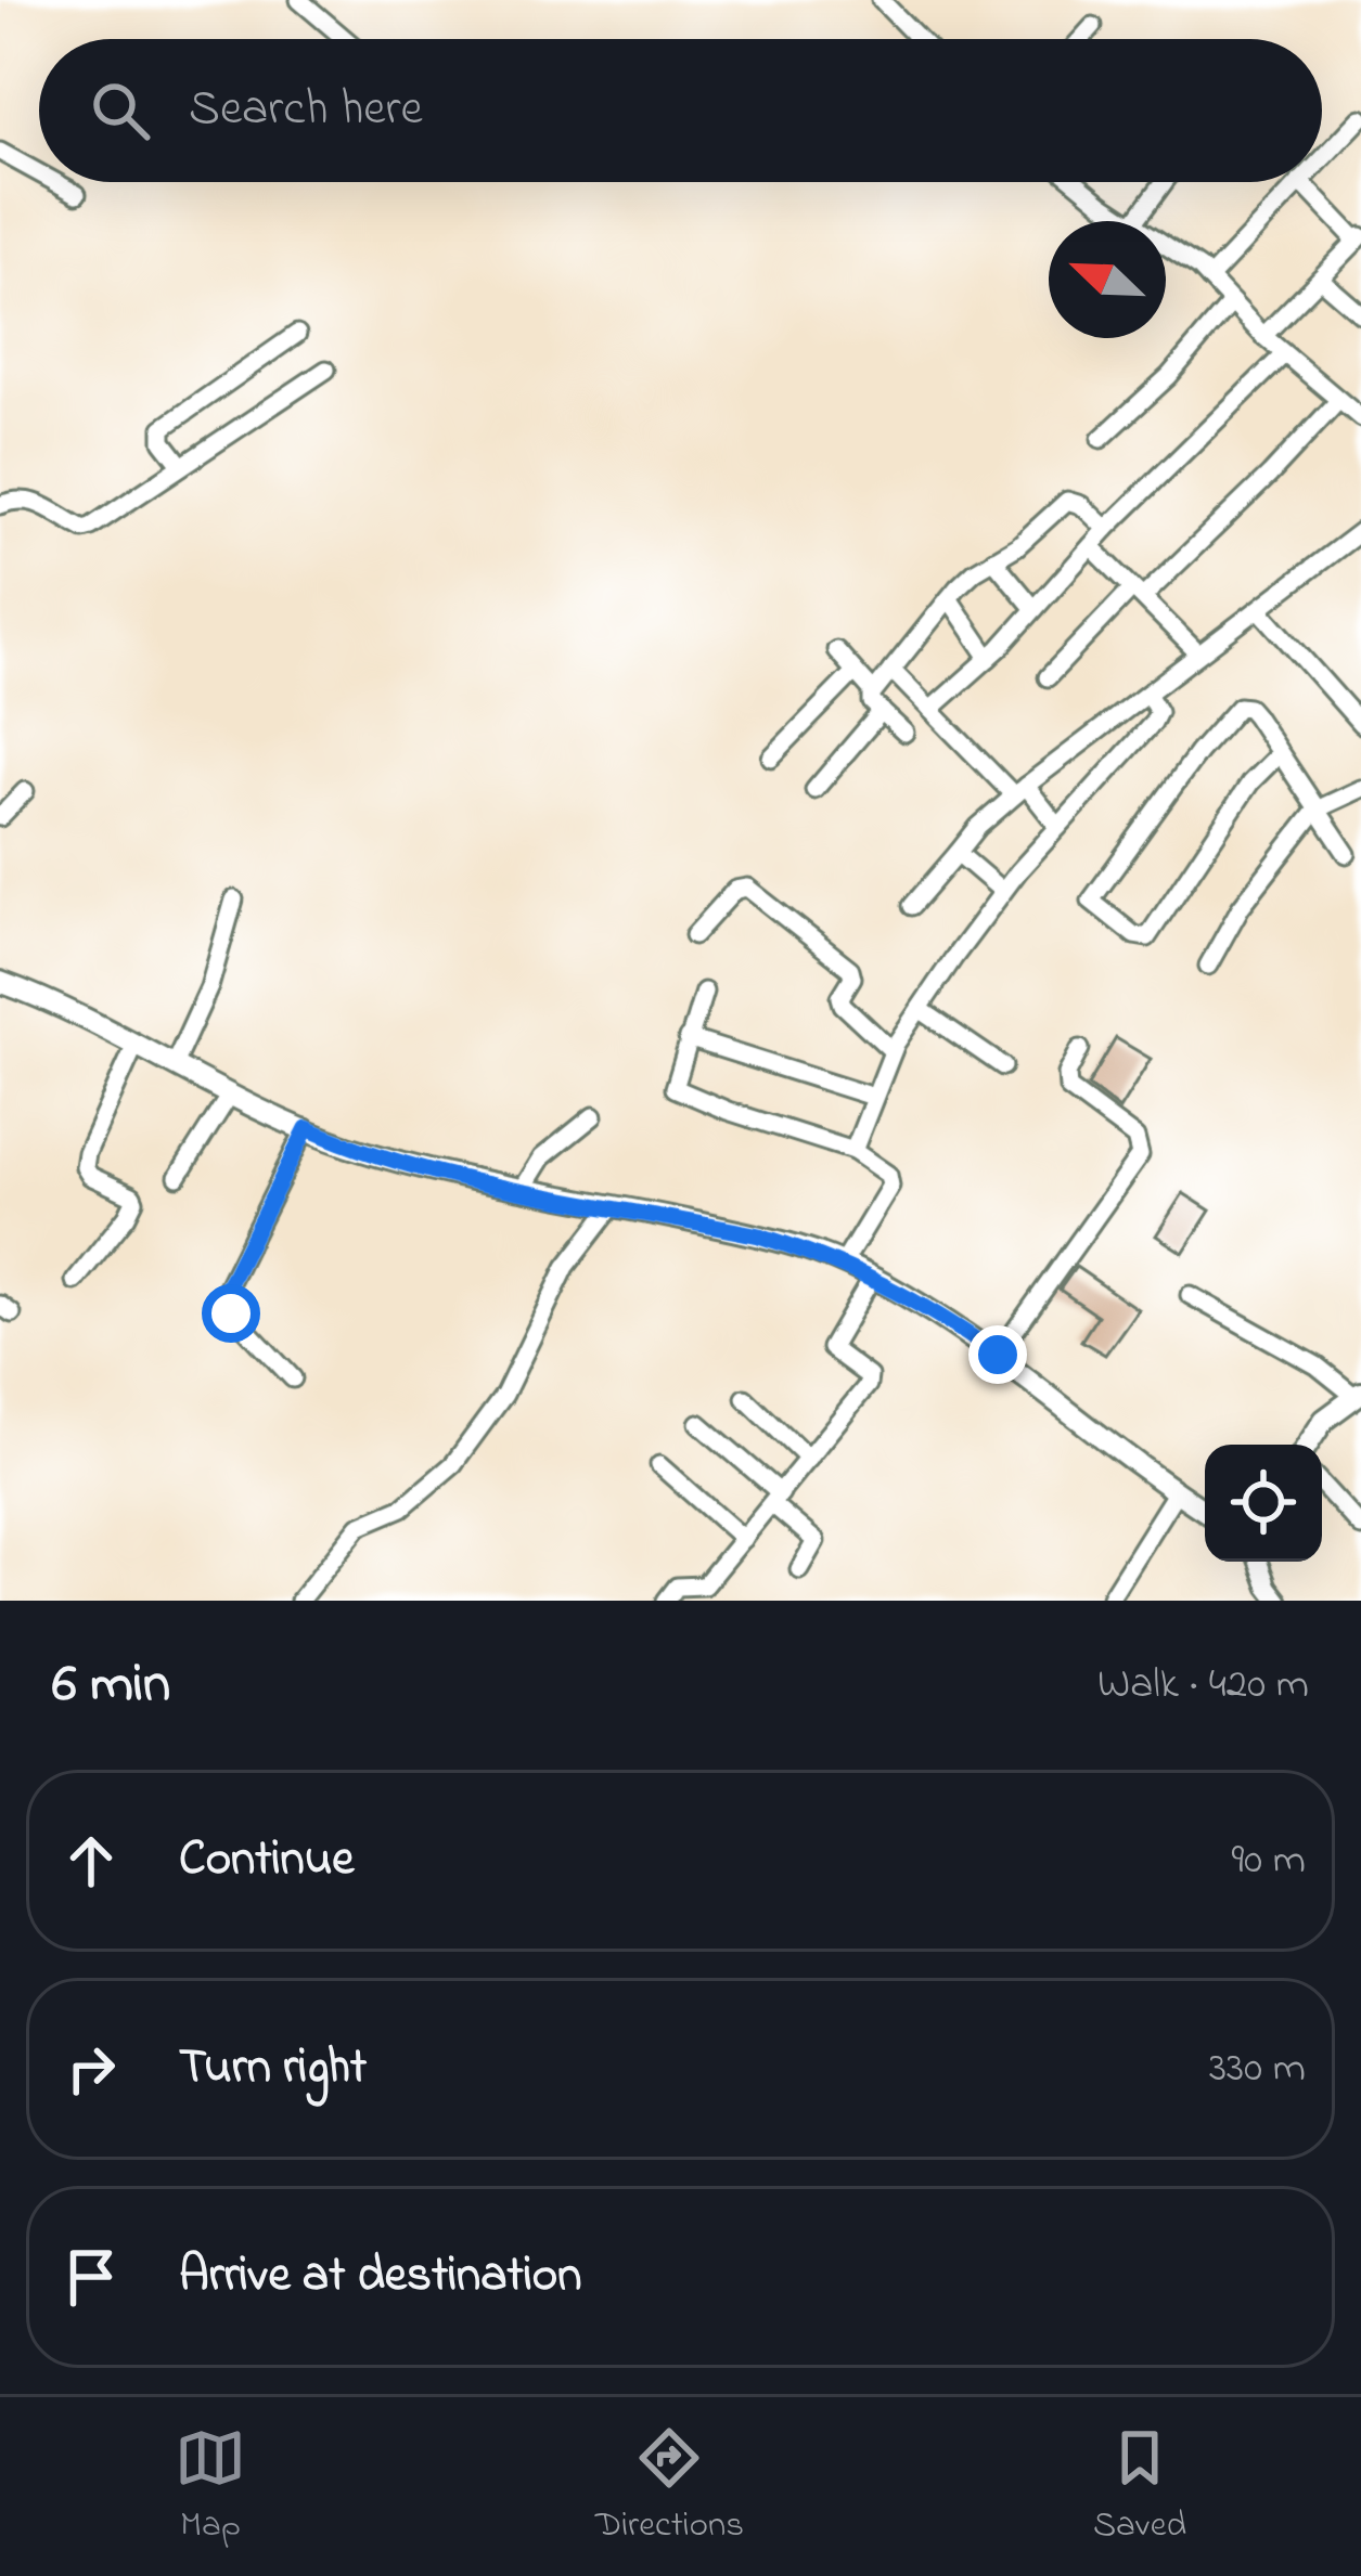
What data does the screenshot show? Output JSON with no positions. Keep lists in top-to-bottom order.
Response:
{
  "north": "top left",
  "page": {
    "search": "Search here",
    "heading": ["6 min", "Walk · 420 m"],
    "list": [
      ["Continue", "90 m"],
      ["Turn right", "330 m"],
      "Arrive at destination"
    ],
    "nav": ["Map", "Directions", "Saved"]
  }
}
